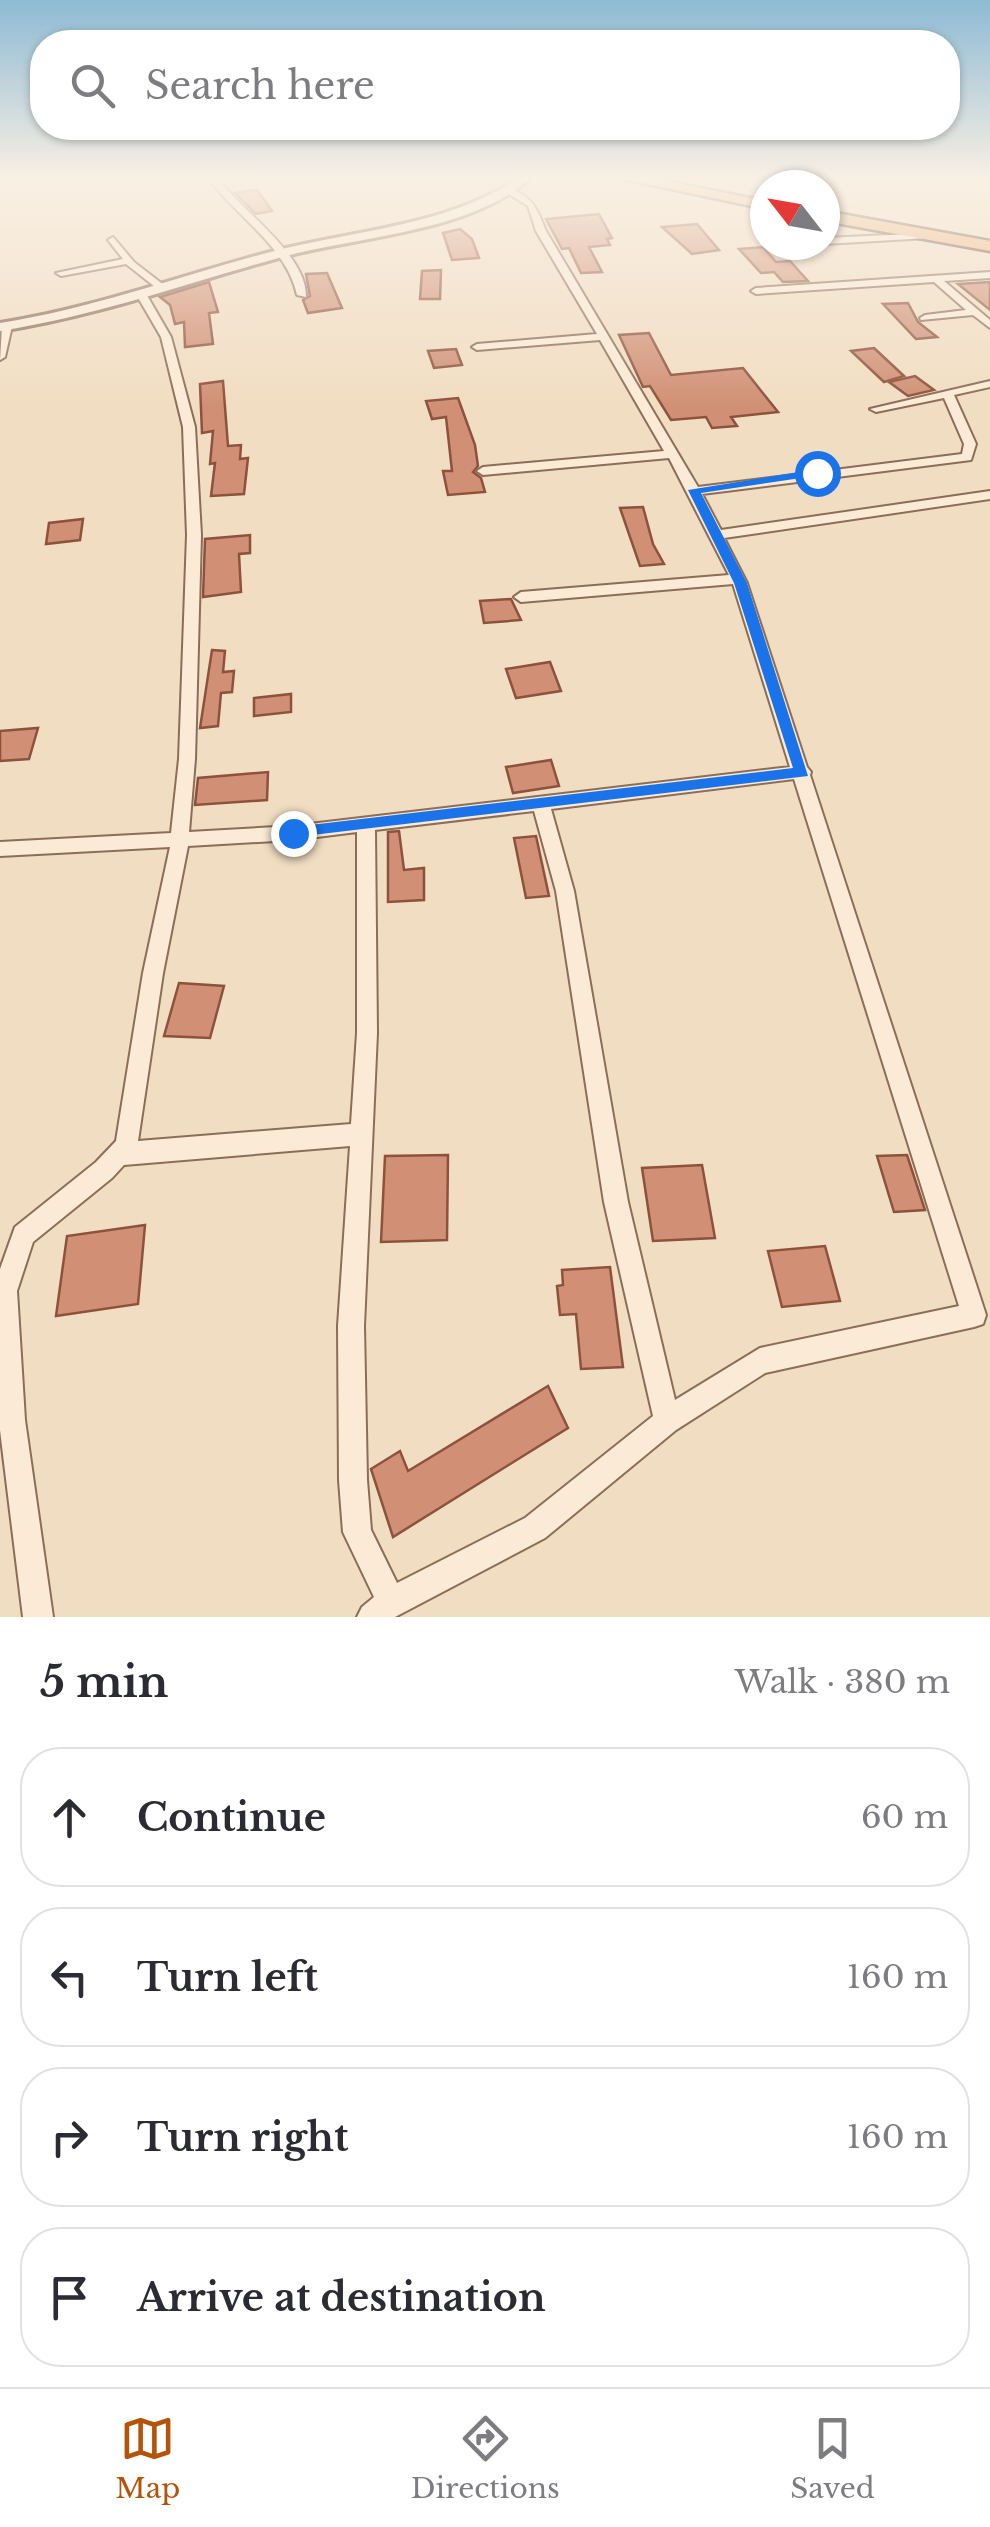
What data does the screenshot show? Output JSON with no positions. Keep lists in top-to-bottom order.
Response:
{
  "north": "top left",
  "page": {
    "search": "Search here",
    "heading": ["5 min", "Walk · 380 m"],
    "list": [
      ["Continue", "60 m"],
      ["Turn left", "160 m"],
      ["Turn right", "160 m"],
      "Arrive at destination"
    ],
    "nav": ["Map", "Directions", "Saved"]
  }
}
